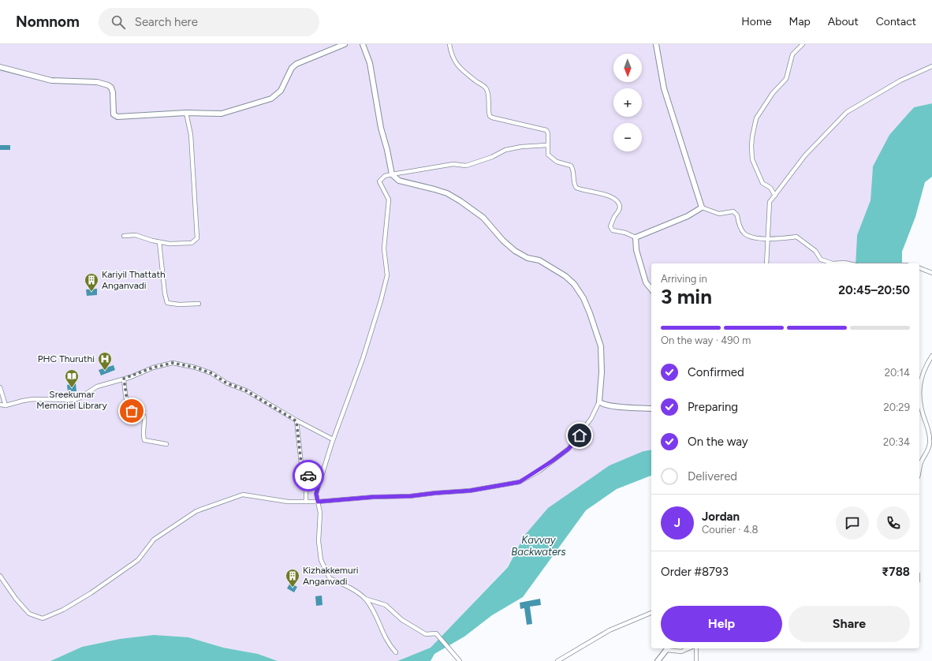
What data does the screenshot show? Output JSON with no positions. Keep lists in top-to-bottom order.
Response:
{
  "water": ["Kavvay Backwaters"],
  "places": {
    "building": ["Kariyil Thattath Anganvadi", "Kizhakkemuri Anganvadi"],
    "hospital": ["PHC Thuruthi"],
    "library": ["Sreekumar Memoriel Library"]
  },
  "north": "bottom",
  "page": {
    "header": "Nomnom",
    "search": "Search here",
    "nav": [
      "Home",
      "Map",
      "About",
      "Contact"
    ],
    "map_buttons": ["+", "−"],
    "heading": ["3 min", "Arriving in", "20:45–20:50"],
    "panel": [
      "Jordan",
      "Courier · 4.8",
      "Order #8793",
      "₹788"
    ],
    "bar": "On the way · 490 m",
    "list": [
      ["Confirmed", "20:14"],
      ["Preparing", "20:29"],
      ["On the way", "20:34"],
      "Delivered"
    ],
    "round": "J",
    "buttons": ["Help", "Share"]
  }
}
